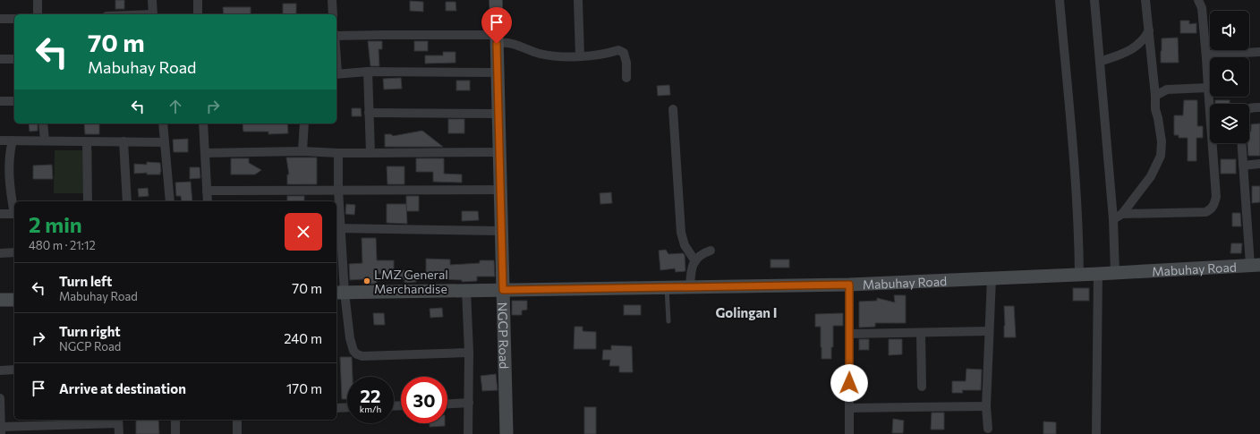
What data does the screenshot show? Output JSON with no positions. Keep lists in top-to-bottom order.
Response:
{
  "streets": {
    "street": ["Mabuhay Road", "NGCP Road"]
  },
  "crossings": [
    ["Mabuhay Road", "NGCP Road"]
  ],
  "districts": ["Golingan I"],
  "places": ["LMZ General Merchandise"],
  "page": {
    "turn": ["70 m", "Mabuhay Road"],
    "heading": ["2 min", "480 m · 21:12"],
    "list": [
      {
        "name": "Turn left",
        "note": "Mabuhay Road",
        "value": "70 m"
      },
      {
        "name": "Turn right",
        "note": "NGCP Road",
        "value": "240 m"
      },
      {
        "name": "Arrive at destination",
        "value": "170 m"
      }
    ],
    "speed": "22 km/h",
    "limit": "30"
  }
}
